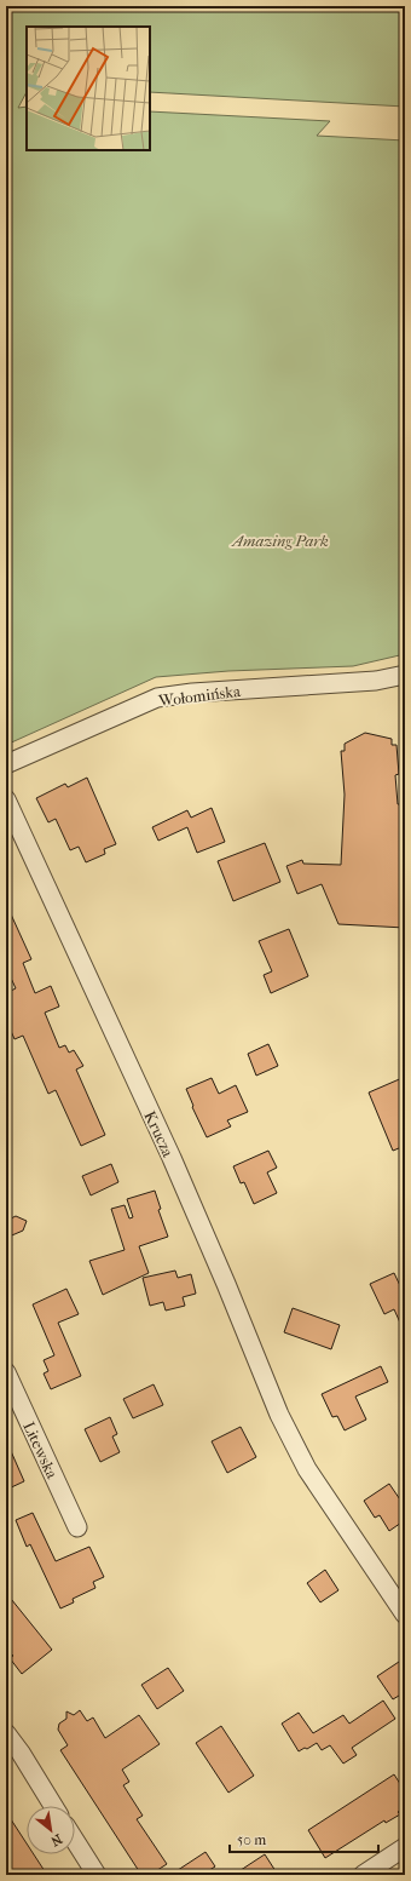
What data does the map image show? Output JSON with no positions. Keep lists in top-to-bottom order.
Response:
{
  "streets": {
    "street": ["Wołomińska", "Krucza", "Litewska"]
  },
  "parks": ["Amazing Park"],
  "scale_bar": "50 m",
  "north": "bottom right"
}
